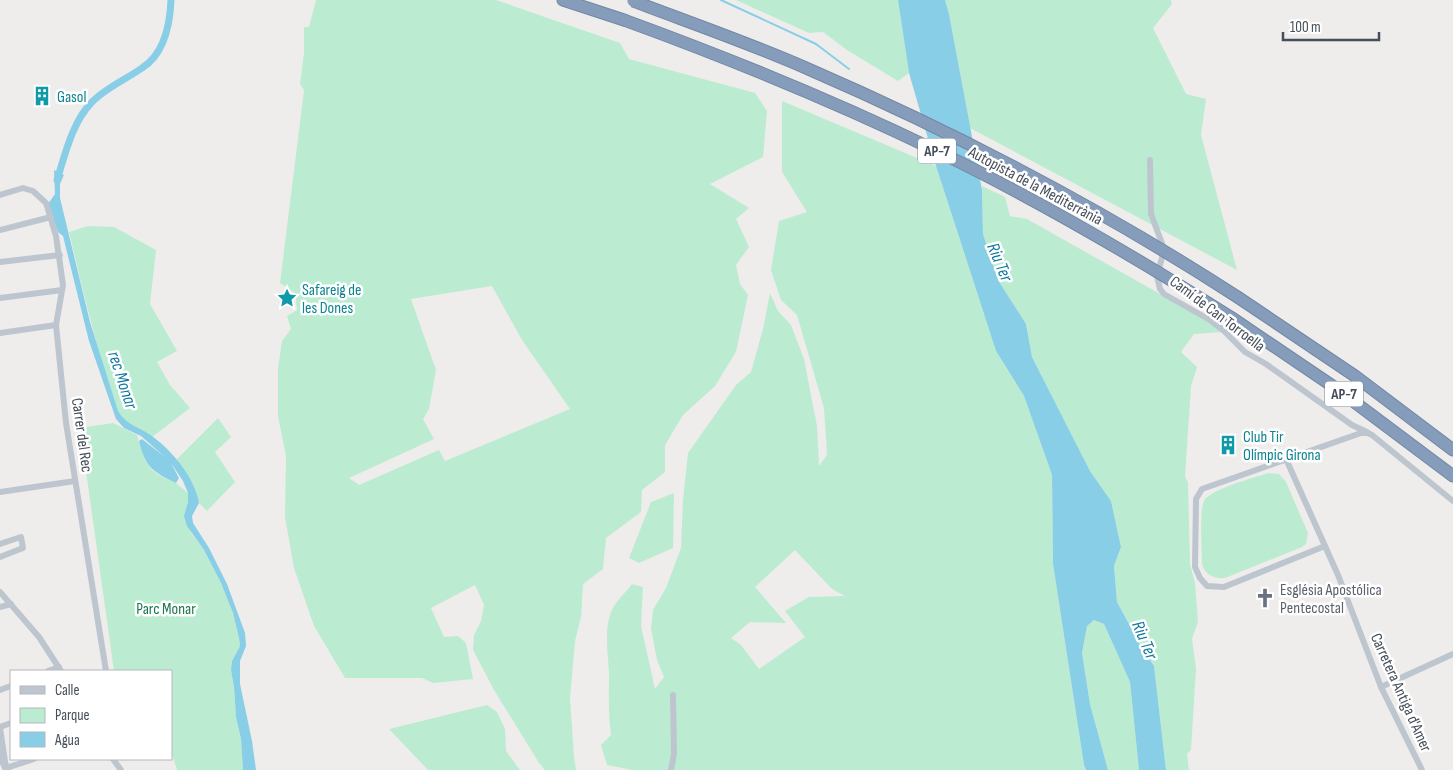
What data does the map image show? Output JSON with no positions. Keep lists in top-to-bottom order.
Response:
{
  "streets": {
    "highway": ["AP-7", "Autopista de la Mediterrània"],
    "street": ["Camí de Can Torroella", "Carrer del Rec", "Carretera Antiga d'Amer"]
  },
  "water": ["Riu Ter", "rec Monar"],
  "parks": ["Parc Monar"],
  "places": {
    "building": ["Gasol", "Club Tir Olímpic Girona"],
    "place": ["Safareig de les Dones"],
    "church": ["Església Apostólica Pentecostal"]
  },
  "legend": ["Calle", "Parque", "Agua"],
  "scale_bar": "100 m"
}
